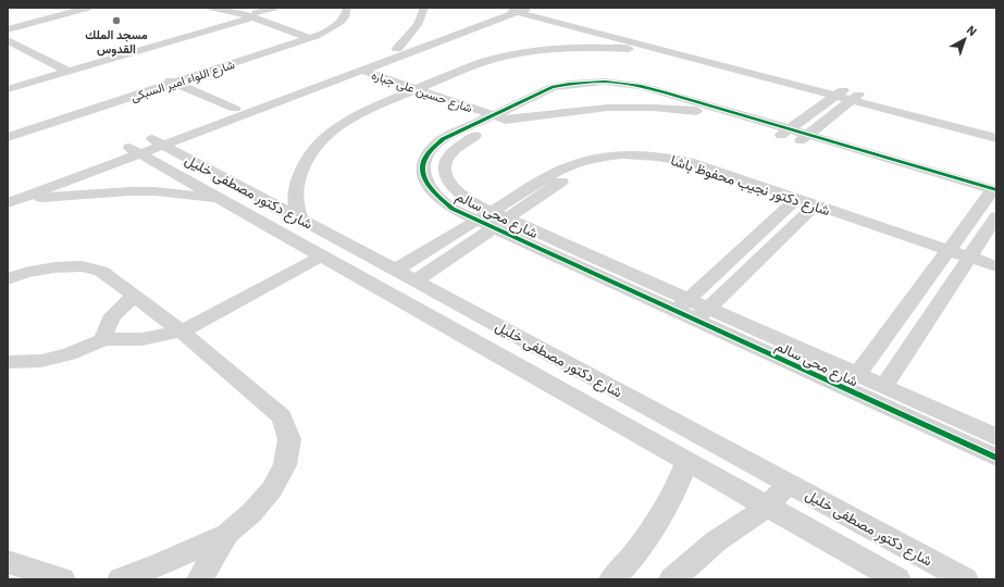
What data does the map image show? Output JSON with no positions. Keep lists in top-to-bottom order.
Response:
{
  "streets": {
    "street": [
      "شارع اللواء امير السبكى",
      "شارع حسين على جباره",
      "شارع دكتور نجيب محفوظ باشا",
      "شارع دكتور مصطفى خليل",
      "شارع محى سالم"
    ]
  },
  "crossings": [
    ["شارع حسين على جباره", "شارع محى سالم"],
    ["شارع دكتور نجيب محفوظ باشا", "شارع دكتور مصطفى خليل"],
    ["شارع دكتور نجيب محفوظ باشا", "شارع محى سالم"]
  ],
  "places": ["مسجد الملك القدوس"],
  "north": "top right"
}
